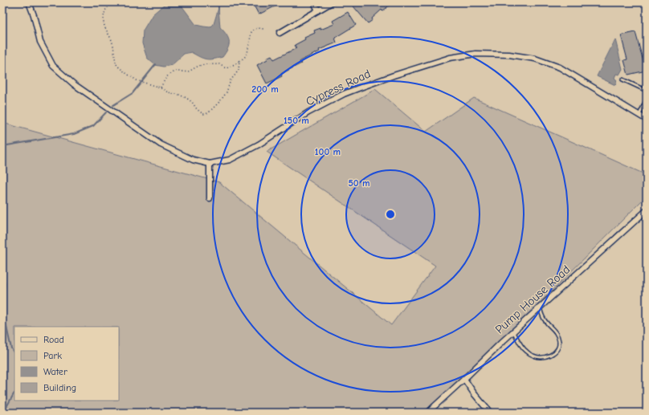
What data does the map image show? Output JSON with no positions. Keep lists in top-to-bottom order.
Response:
{
  "streets": {
    "street": ["Cypress Road", "Pump House Road"]
  },
  "legend": [
    "Road",
    "Park",
    "Water",
    "Building"
  ],
  "rings": [
    "200 m",
    "150 m",
    "100 m",
    "50 m"
  ]
}
